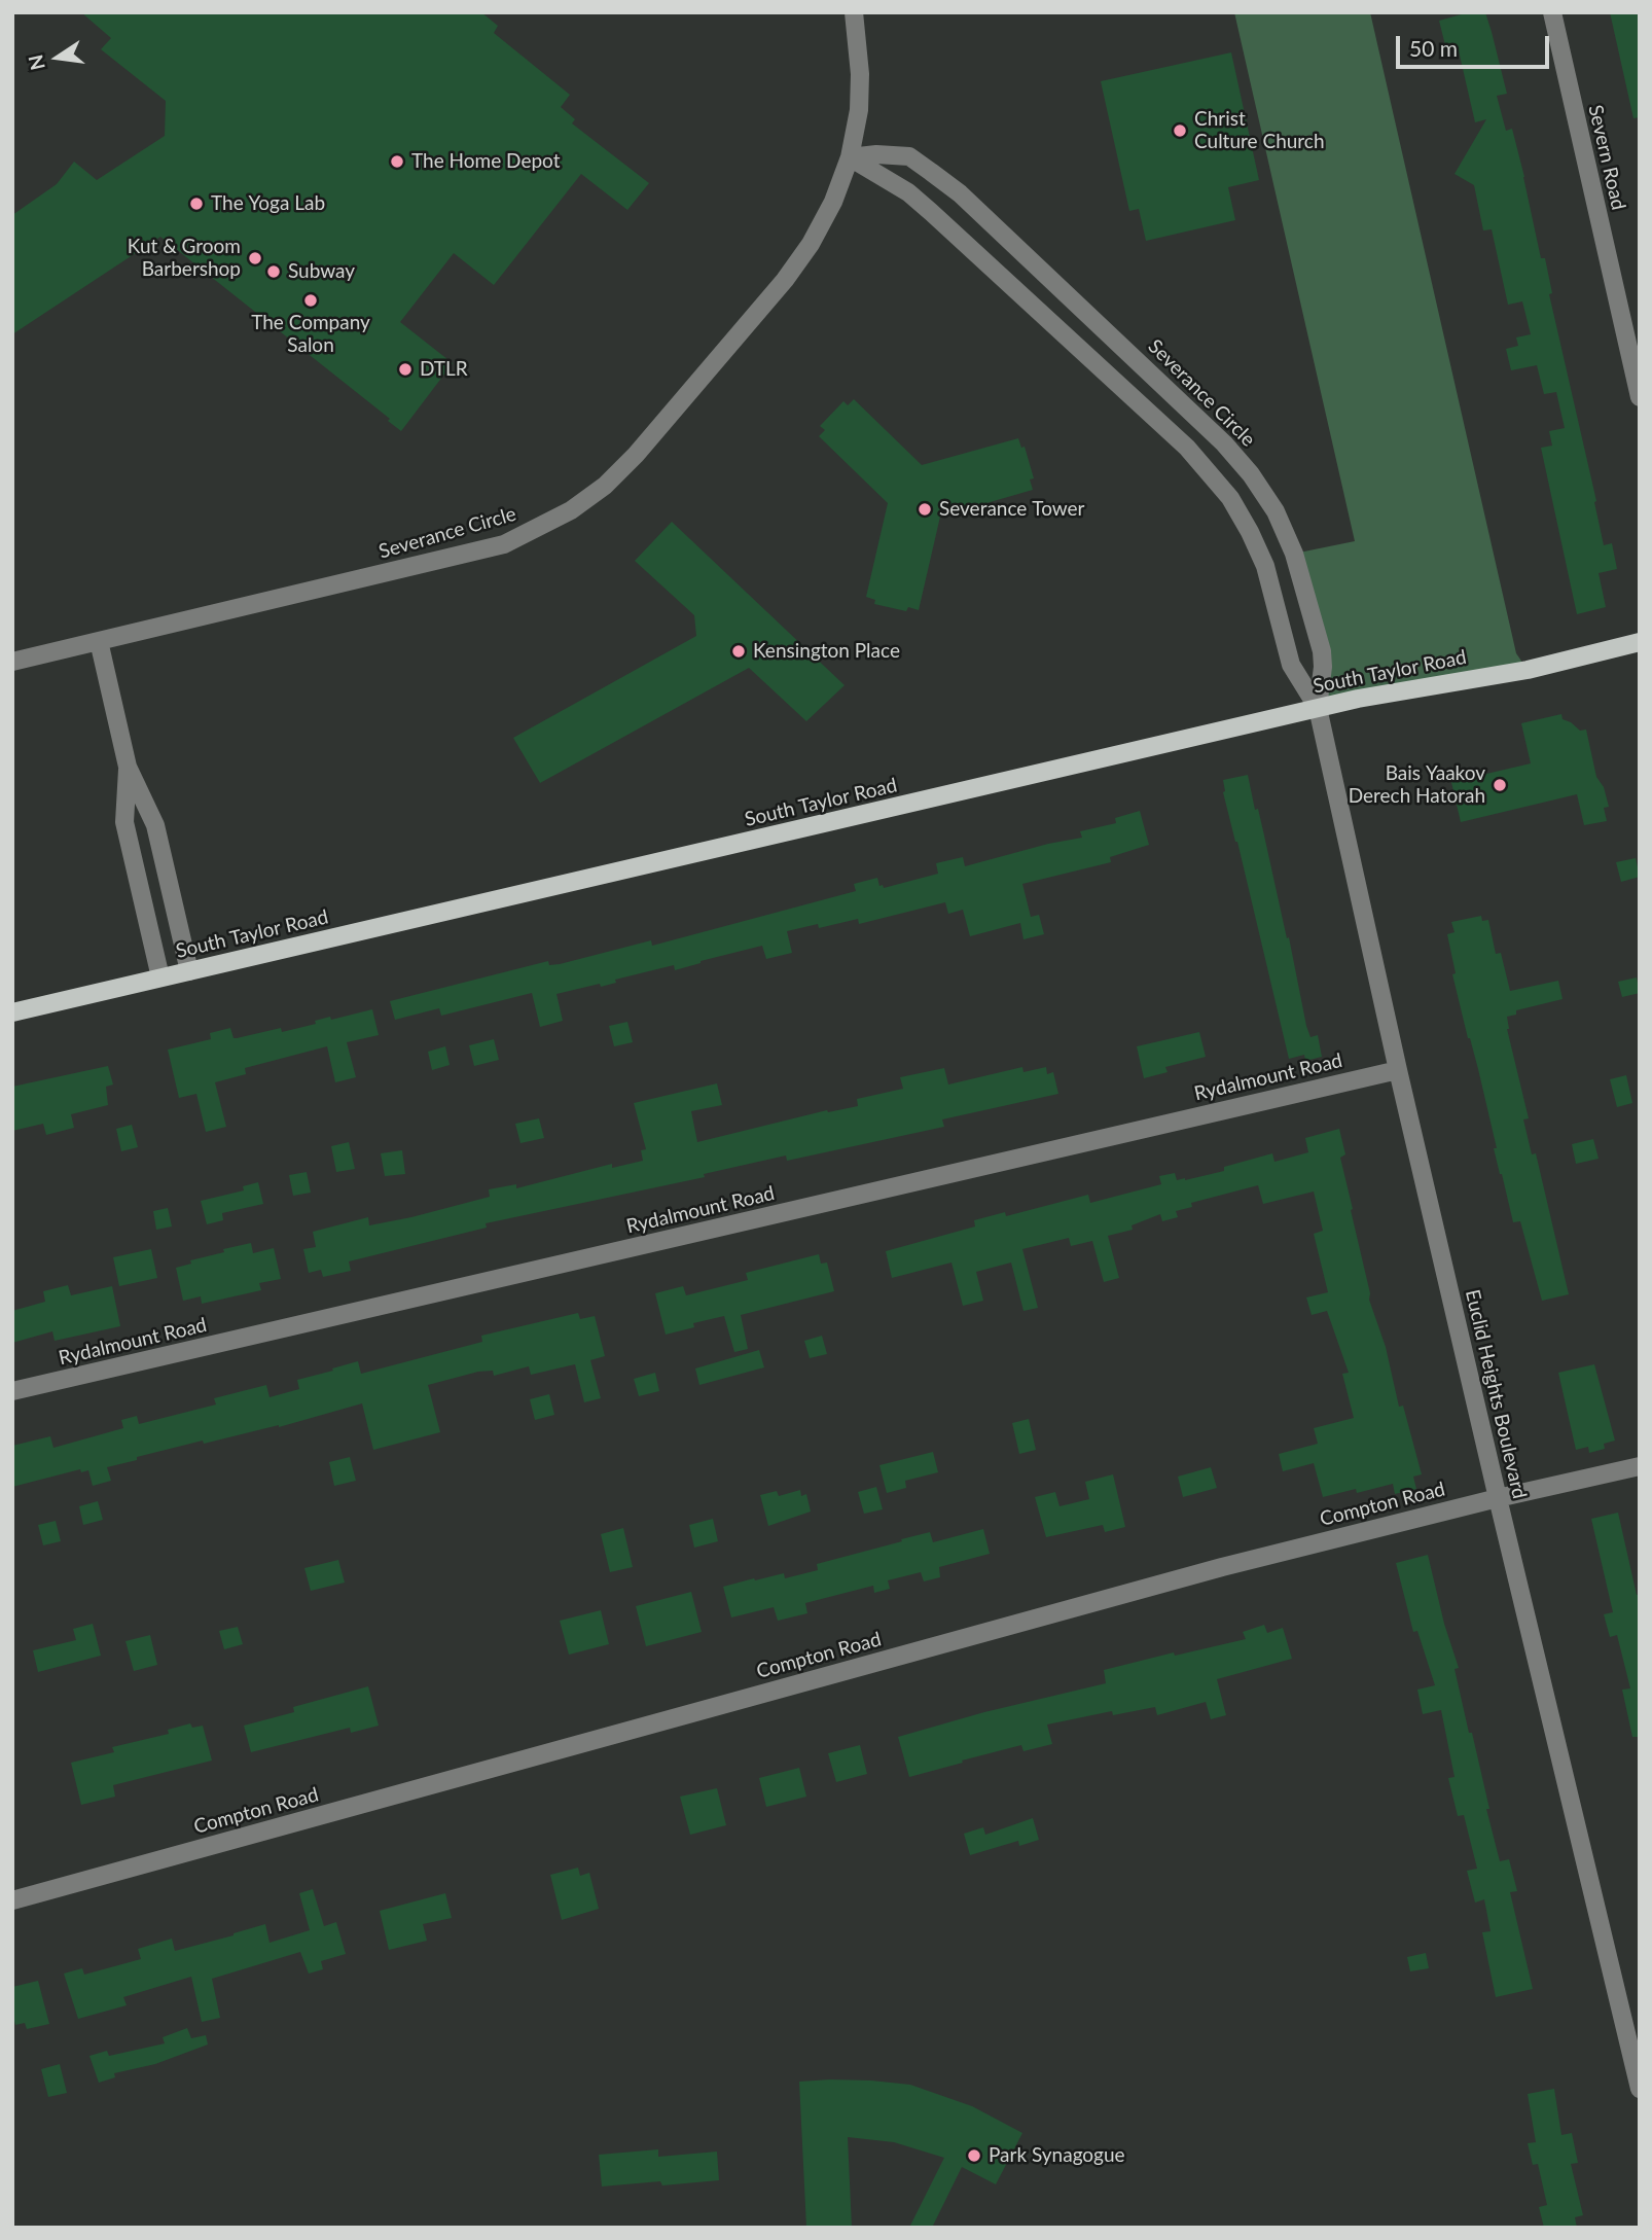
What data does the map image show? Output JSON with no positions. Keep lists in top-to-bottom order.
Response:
{
  "streets": {
    "main road": ["South Taylor Road"],
    "street": [
      "Severn Road",
      "Severance Circle",
      "Rydalmount Road",
      "Euclid Heights Boulevard",
      "Compton Road"
    ]
  },
  "crossings": [
    ["Severance Circle", "South Taylor Road"],
    ["Severance Circle", "Euclid Heights Boulevard"],
    ["South Taylor Road", "Euclid Heights Boulevard"],
    ["Rydalmount Road", "Euclid Heights Boulevard"],
    ["Euclid Heights Boulevard", "Compton Road"]
  ],
  "places": [
    "Christ Culture Church",
    "The Home Depot",
    "The Yoga Lab",
    "Kut & Groom Barbershop",
    "Subway",
    "The Company Salon",
    "DTLR",
    "Severance Tower",
    "Kensington Place",
    "Bais Yaakov Derech Hatorah",
    "Park Synagogue"
  ],
  "scale_bar": "50 m",
  "north": "left"
}
